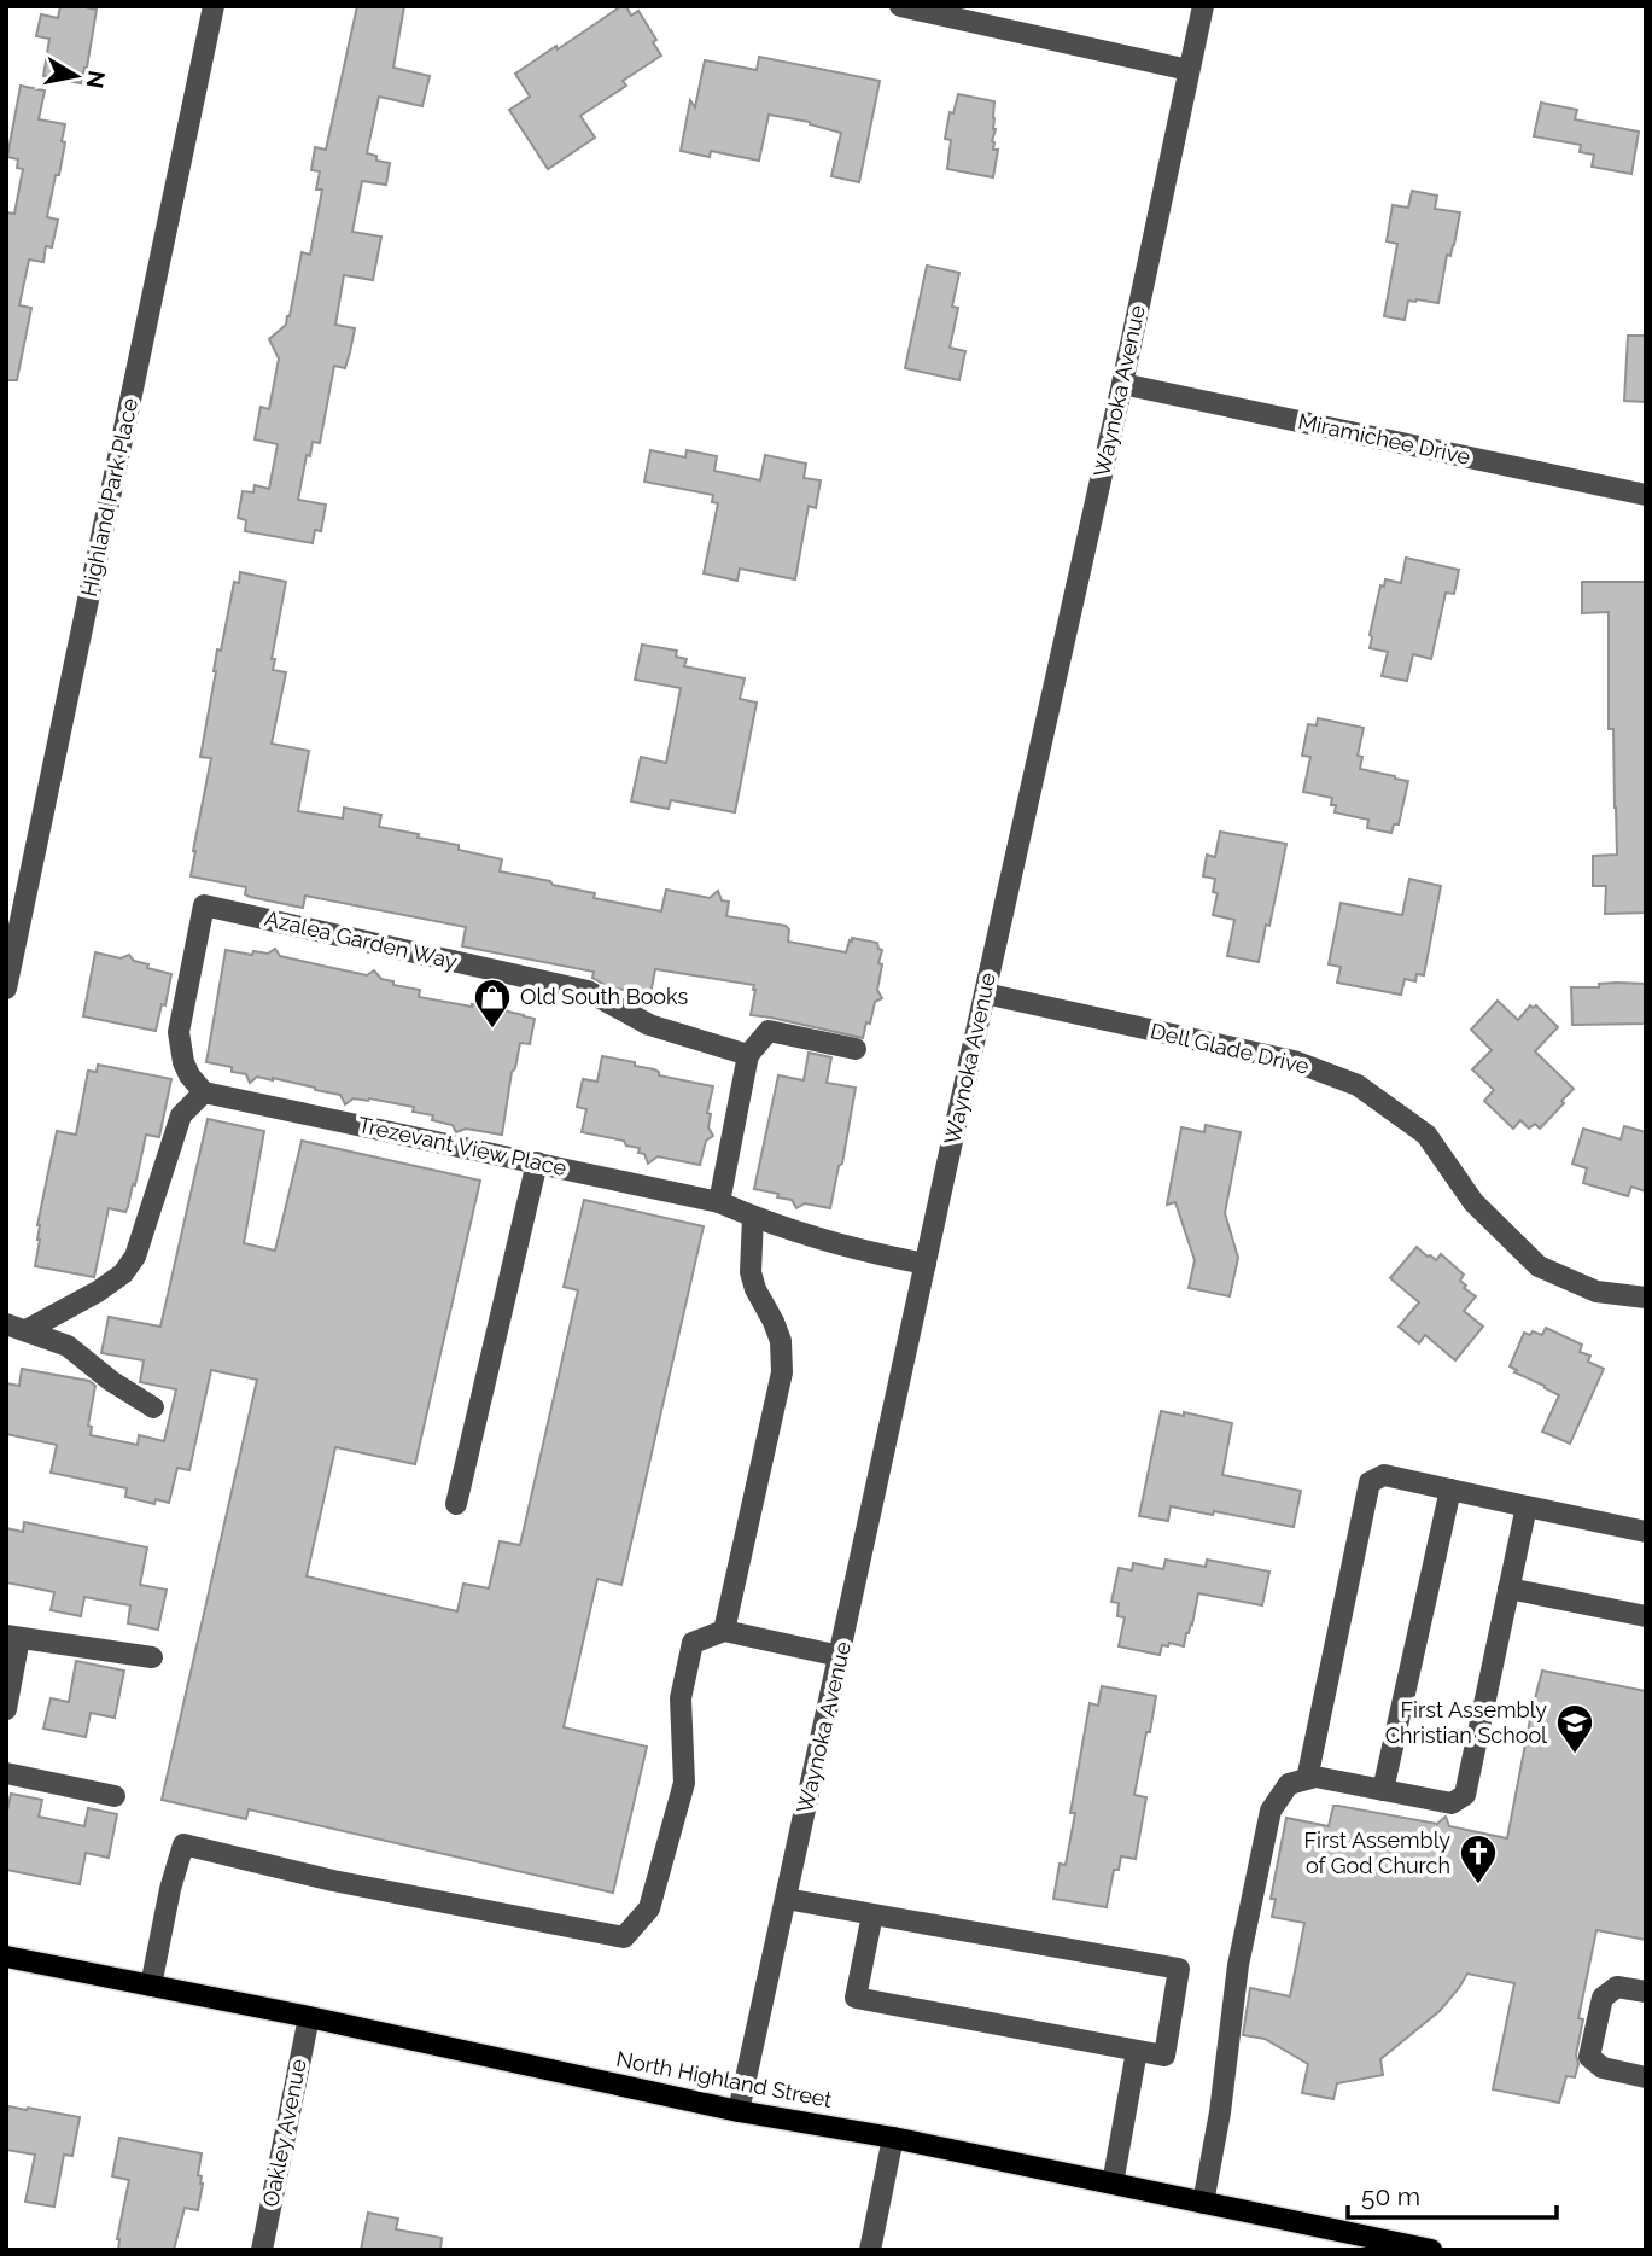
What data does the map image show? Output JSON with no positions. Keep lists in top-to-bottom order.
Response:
{
  "streets": {
    "main road": ["North Highland Street"],
    "street": [
      "Waynoka Avenue",
      "Miramichee Drive",
      "Highland Park Place",
      "Azalea Garden Way",
      "Dell Glade Drive",
      "Trezevant View Place",
      "Oakley Avenue"
    ]
  },
  "crossings": [
    ["Waynoka Avenue", "Miramichee Drive"],
    ["Waynoka Avenue", "Dell Glade Drive"],
    ["Waynoka Avenue", "North Highland Street"],
    ["Azalea Garden Way", "Trezevant View Place"],
    ["North Highland Street", "Oakley Avenue"]
  ],
  "places": {
    "shop": ["Old South Books"],
    "school or university": ["First Assembly Christian School"],
    "church": ["First Assembly of God Church"]
  },
  "scale_bar": "50 m",
  "north": "right"
}
